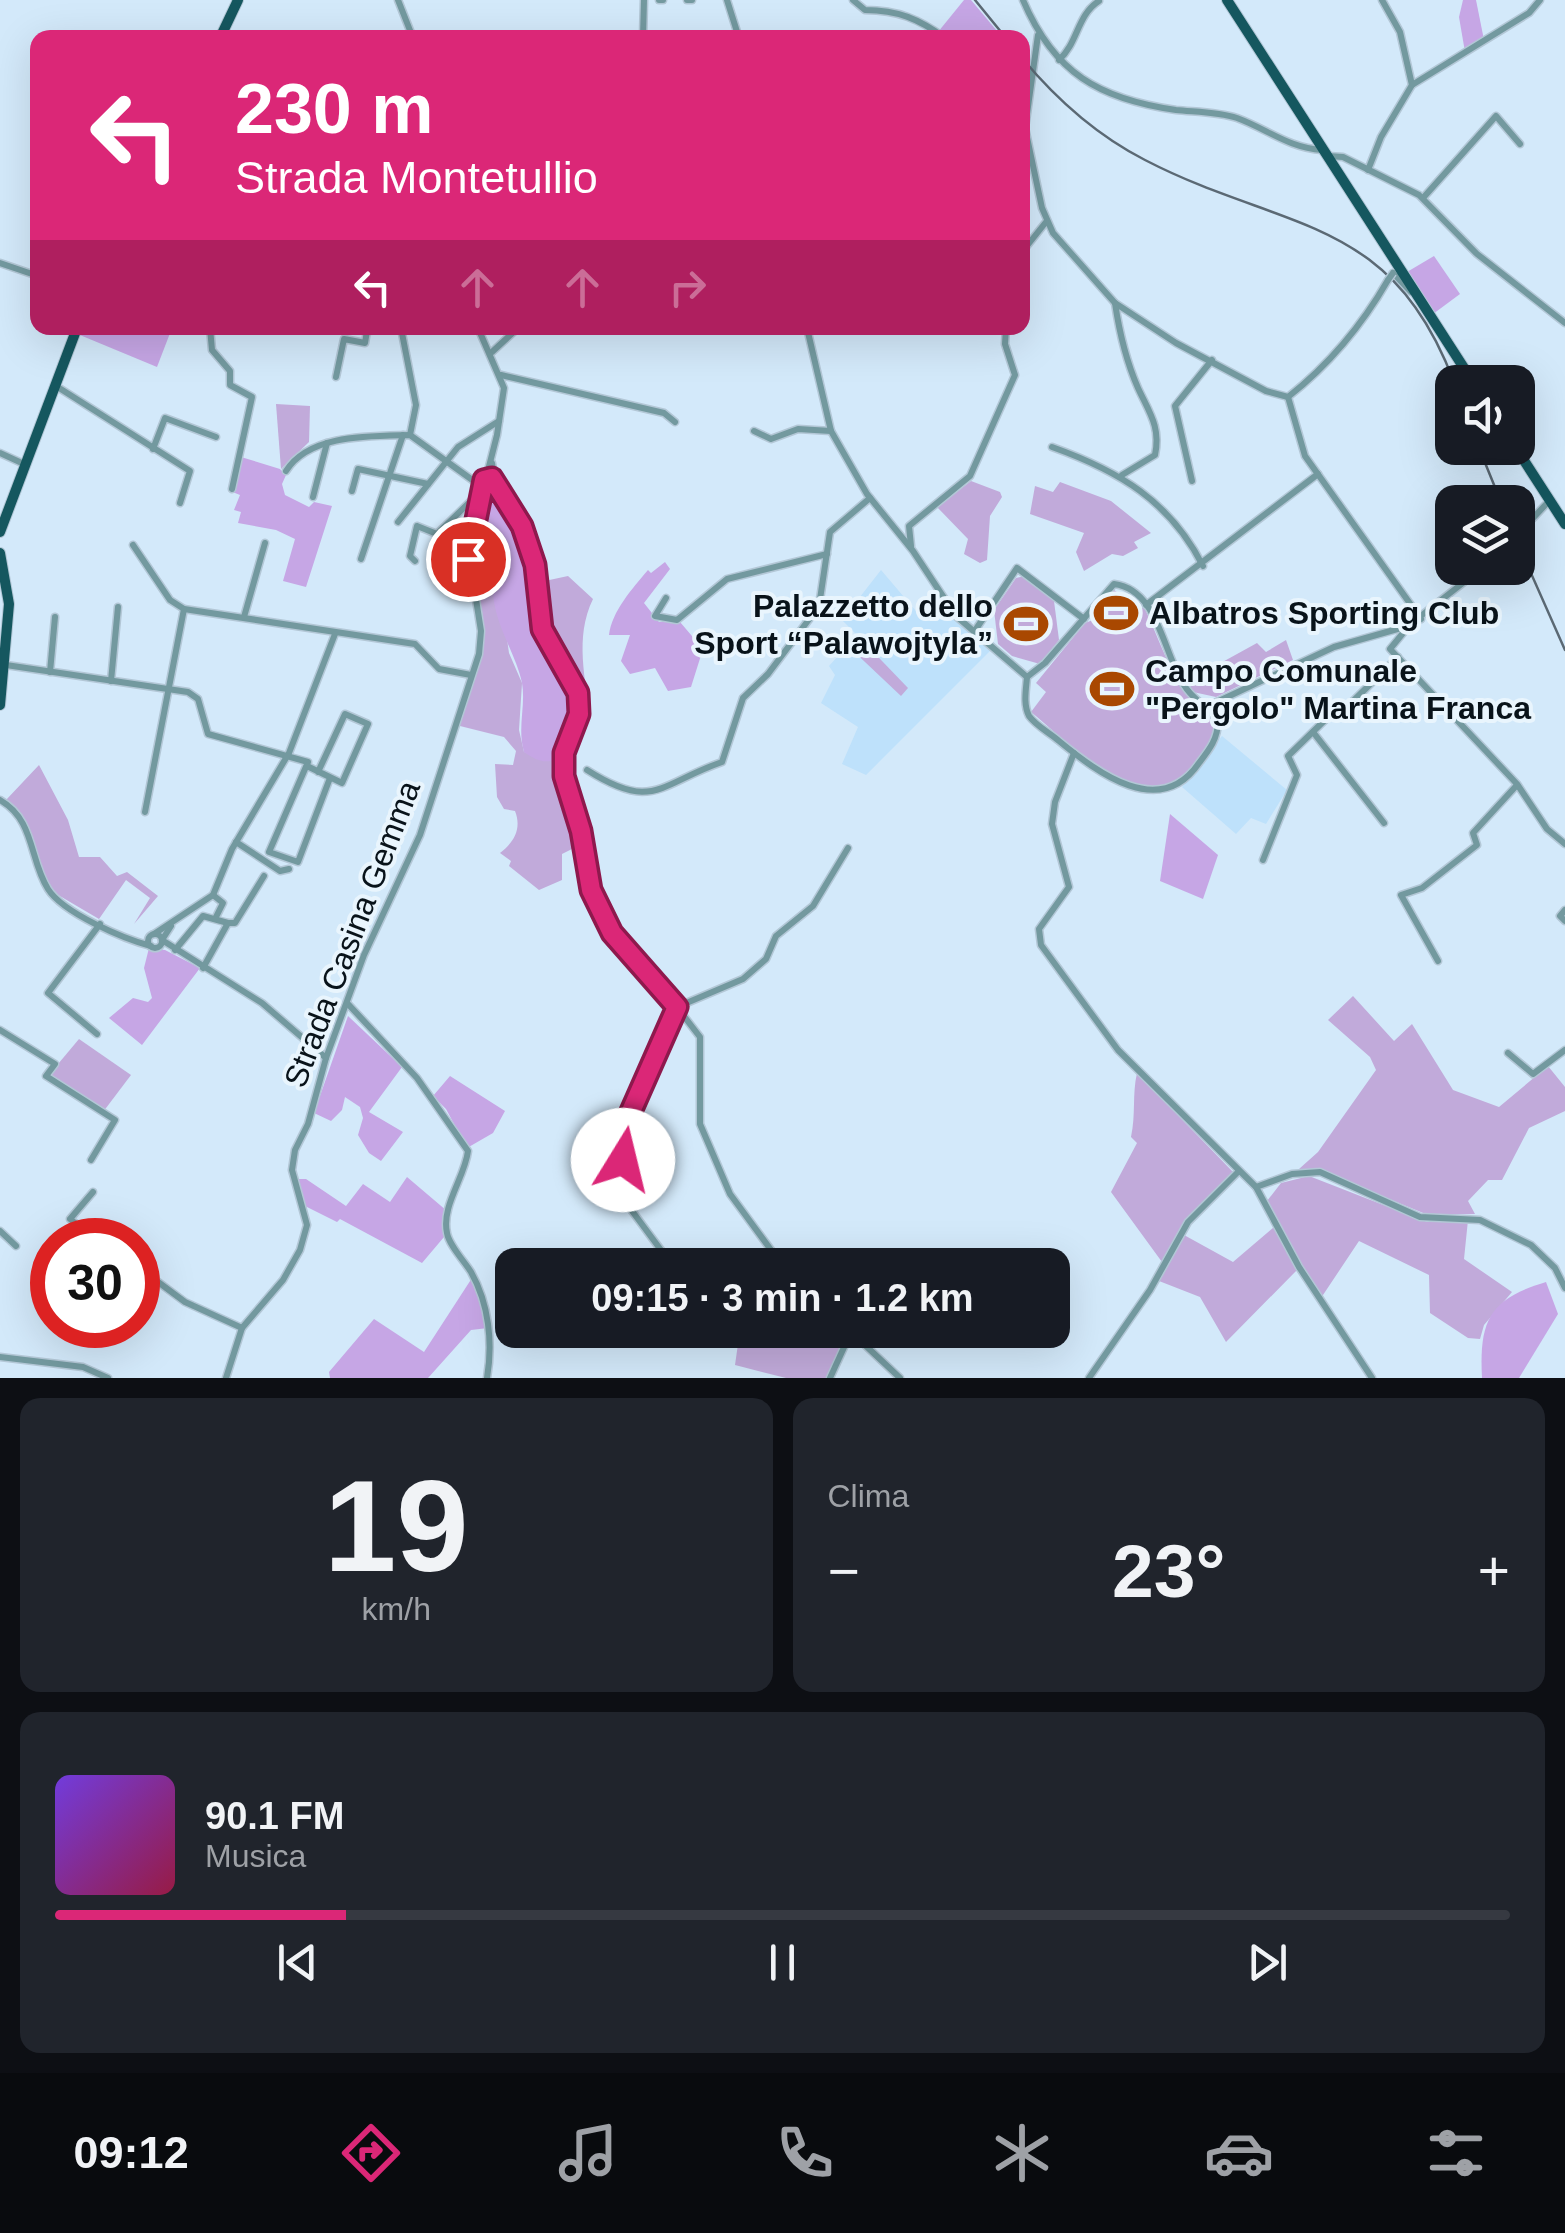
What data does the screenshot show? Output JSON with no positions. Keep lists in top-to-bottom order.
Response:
{
  "streets": {
    "street": ["Strada Casina Gemma"]
  },
  "places": {
    "sports": ["Albatros Sporting Club", "Palazzetto dello Sport “Palawojtyla”", "Campo Comunale \"Pergolo\" Martina Franca"]
  },
  "page": {
    "turn": ["230 m", "Strada Montetullio"],
    "limit": "30",
    "trip": "09:15 · 3 min · 1.2 km",
    "tile": [
      ["19", "km/h"],
      "Clima"
    ],
    "heat": ["−", "23°", "+"],
    "song": ["90.1 FM", "Musica"],
    "tabs": "09:12"
  }
}
